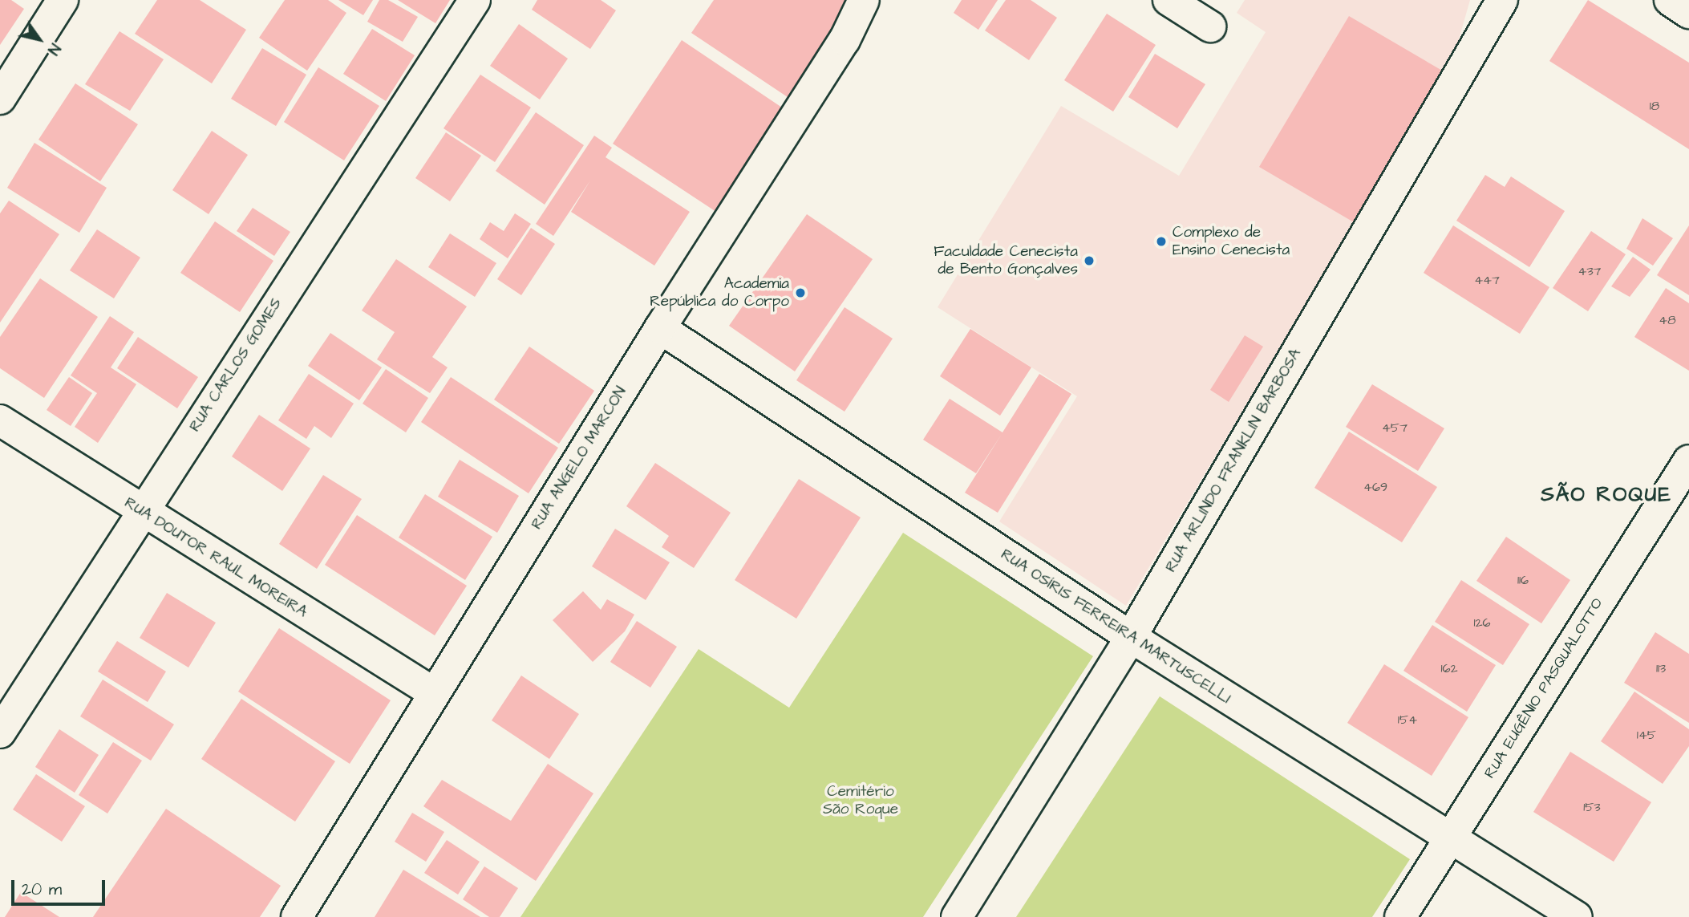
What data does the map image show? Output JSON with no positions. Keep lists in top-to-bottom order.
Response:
{
  "streets": {
    "street": [
      "RUA CARLOS GOMES",
      "RUA ANGELO MARCON",
      "RUA ARLINDO FRANKLIN BARBOSA",
      "RUA DOUTOR RAUL MOREIRA",
      "RUA OSÍRIS FERREIRA MARTUSCELLI",
      "RUA EUGÊNIO PASQUALOTTO"
    ]
  },
  "crossings": [
    ["RUA CARLOS GOMES", "RUA DOUTOR RAUL MOREIRA"],
    ["RUA ANGELO MARCON", "RUA DOUTOR RAUL MOREIRA"],
    ["RUA ANGELO MARCON", "RUA OSÍRIS FERREIRA MARTUSCELLI"],
    ["RUA ARLINDO FRANKLIN BARBOSA", "RUA OSÍRIS FERREIRA MARTUSCELLI"],
    ["RUA OSÍRIS FERREIRA MARTUSCELLI", "RUA EUGÊNIO PASQUALOTTO"]
  ],
  "districts": ["SÃO ROQUE"],
  "parks": ["Cemitério São Roque"],
  "places": ["Complexo de Ensino Cenecista", "Faculdade Cenecista de Bento Gonçalves", "Academia República do Corpo"],
  "house_numbers": [
    "18",
    "437",
    "447",
    "48",
    "457",
    "469",
    "116",
    "126",
    "162",
    "113",
    "154",
    "145",
    "153"
  ],
  "scale_bar": "20 m",
  "north": "bottom right"
}
